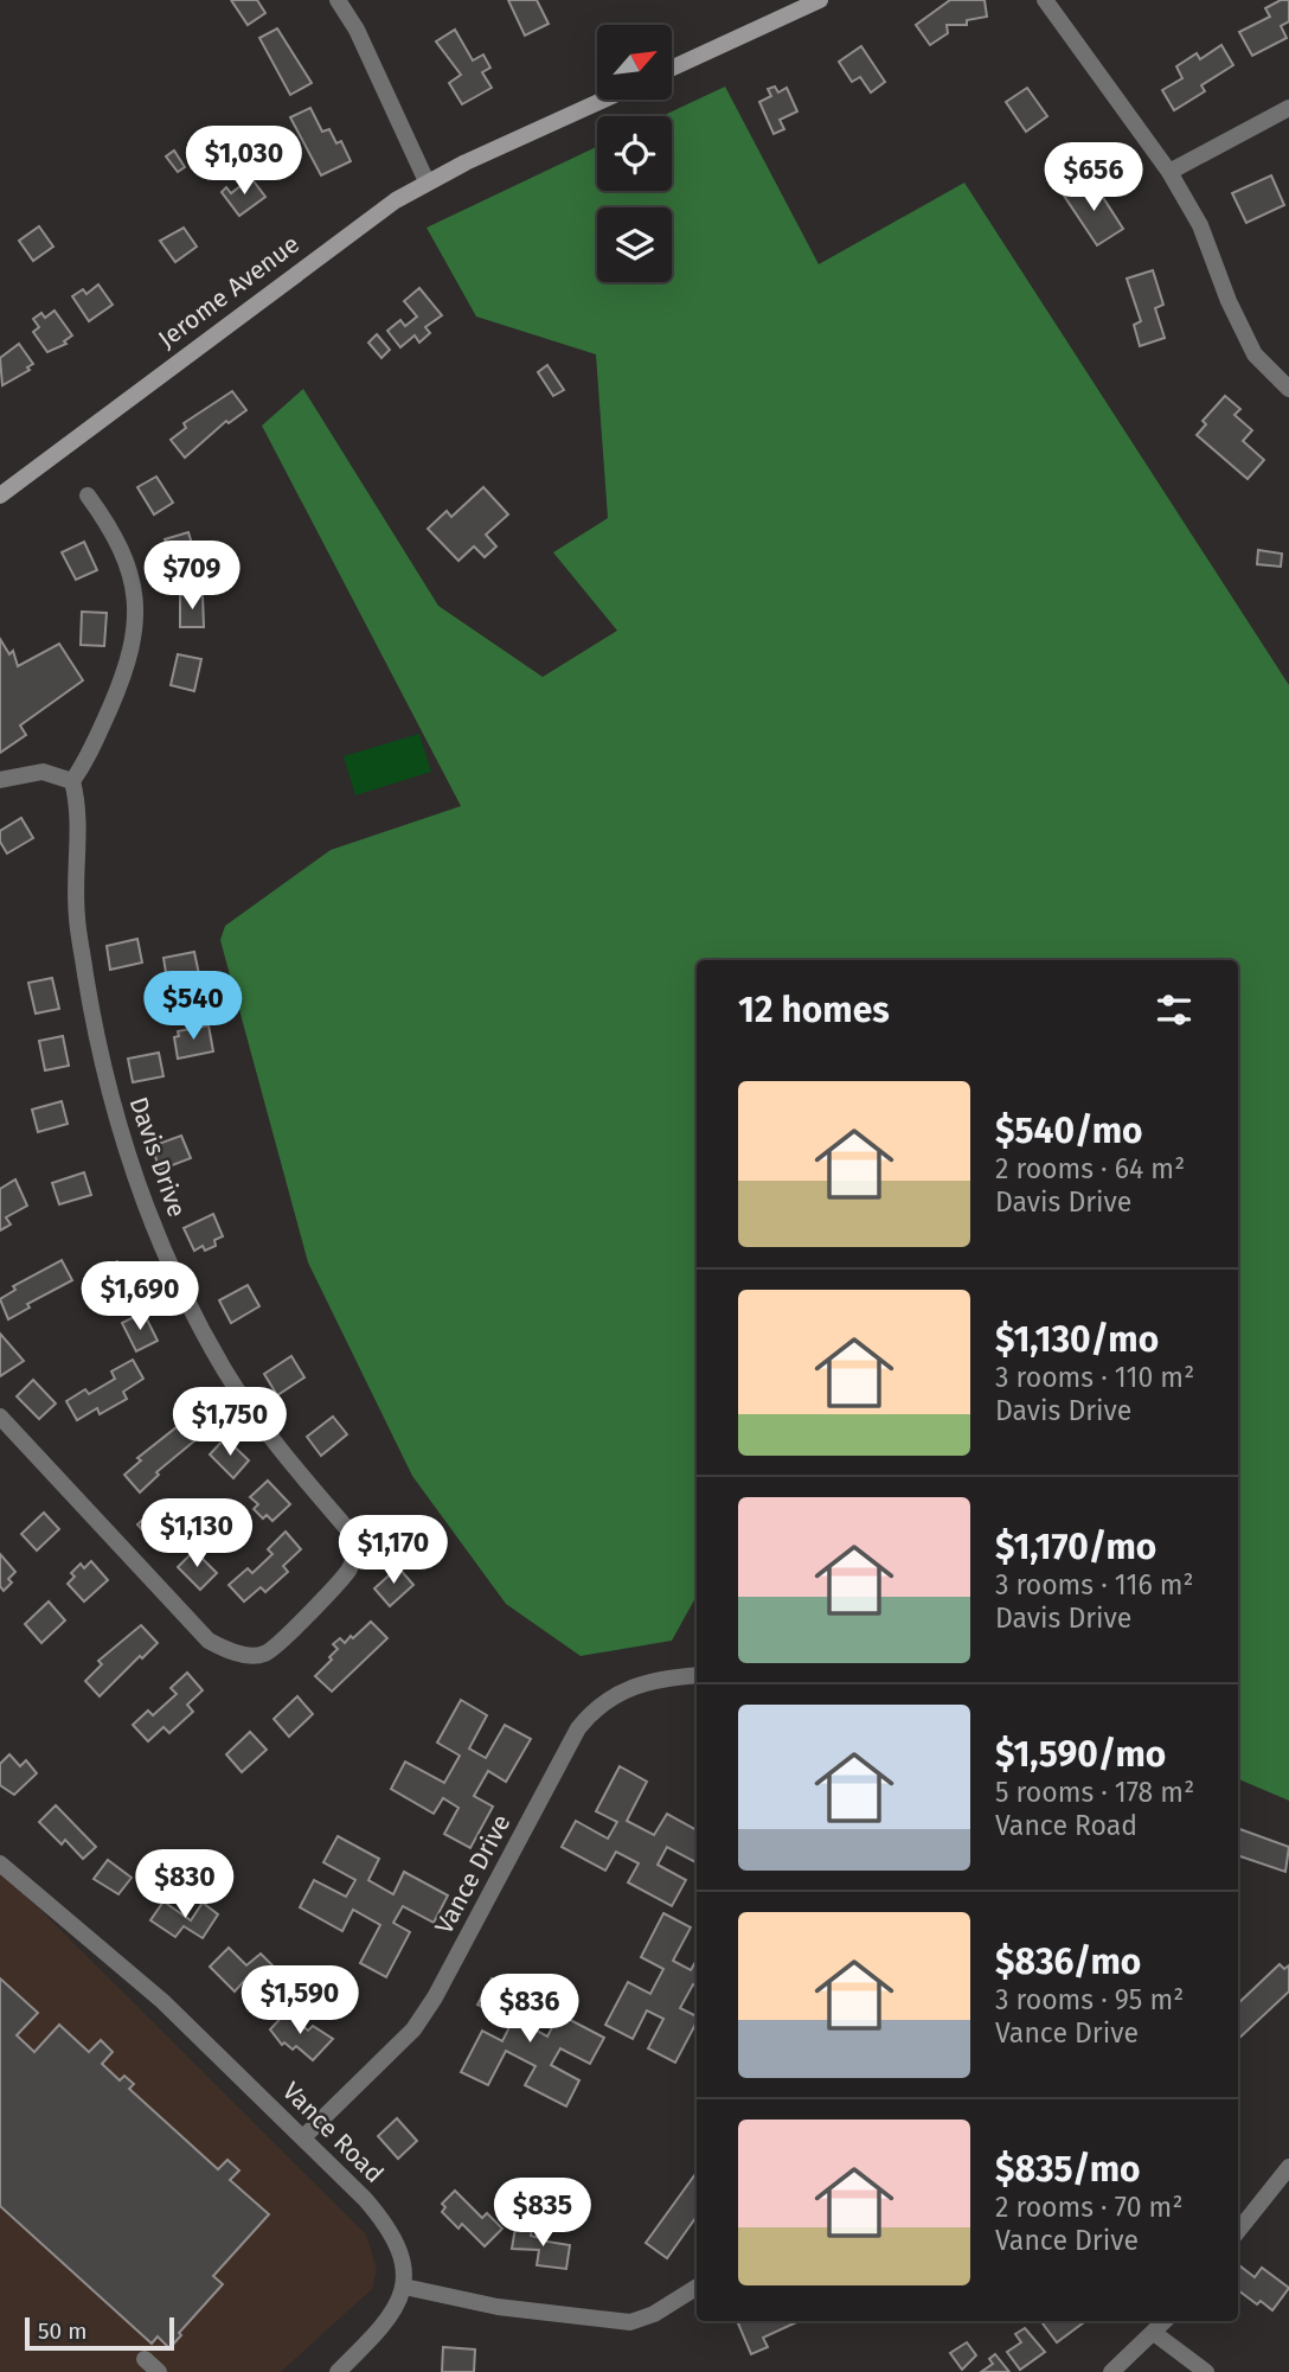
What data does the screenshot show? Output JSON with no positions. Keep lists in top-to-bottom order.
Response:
{
  "streets": {
    "main road": ["Jerome Avenue"],
    "street": ["Davis Drive", "Vance Drive", "Vance Road"]
  },
  "crossings": [
    ["Vance Drive", "Vance Road"]
  ],
  "scale_bar": "50 m",
  "north": "top right",
  "page": {
    "price": [
      "$1,030",
      "$656",
      "$709",
      "$540",
      "$1,690",
      "$1,750",
      "$1,130",
      "$1,170",
      "$830",
      "$1,590",
      "$836",
      "$835"
    ],
    "heading": "12 homes",
    "list": [
      {
        "name": "$540/mo",
        "note": "2 rooms · 64 m² · Davis Drive"
      },
      {
        "name": "$1,130/mo",
        "note": "3 rooms · 110 m² · Davis Drive"
      },
      {
        "name": "$1,170/mo",
        "note": "3 rooms · 116 m² · Davis Drive"
      },
      {
        "name": "$1,590/mo",
        "note": "5 rooms · 178 m² · Vance Road"
      },
      {
        "name": "$836/mo",
        "note": "3 rooms · 95 m² · Vance Drive"
      },
      {
        "name": "$835/mo",
        "note": "2 rooms · 70 m² · Vance Drive"
      }
    ],
    "scale": "50 m"
  }
}
